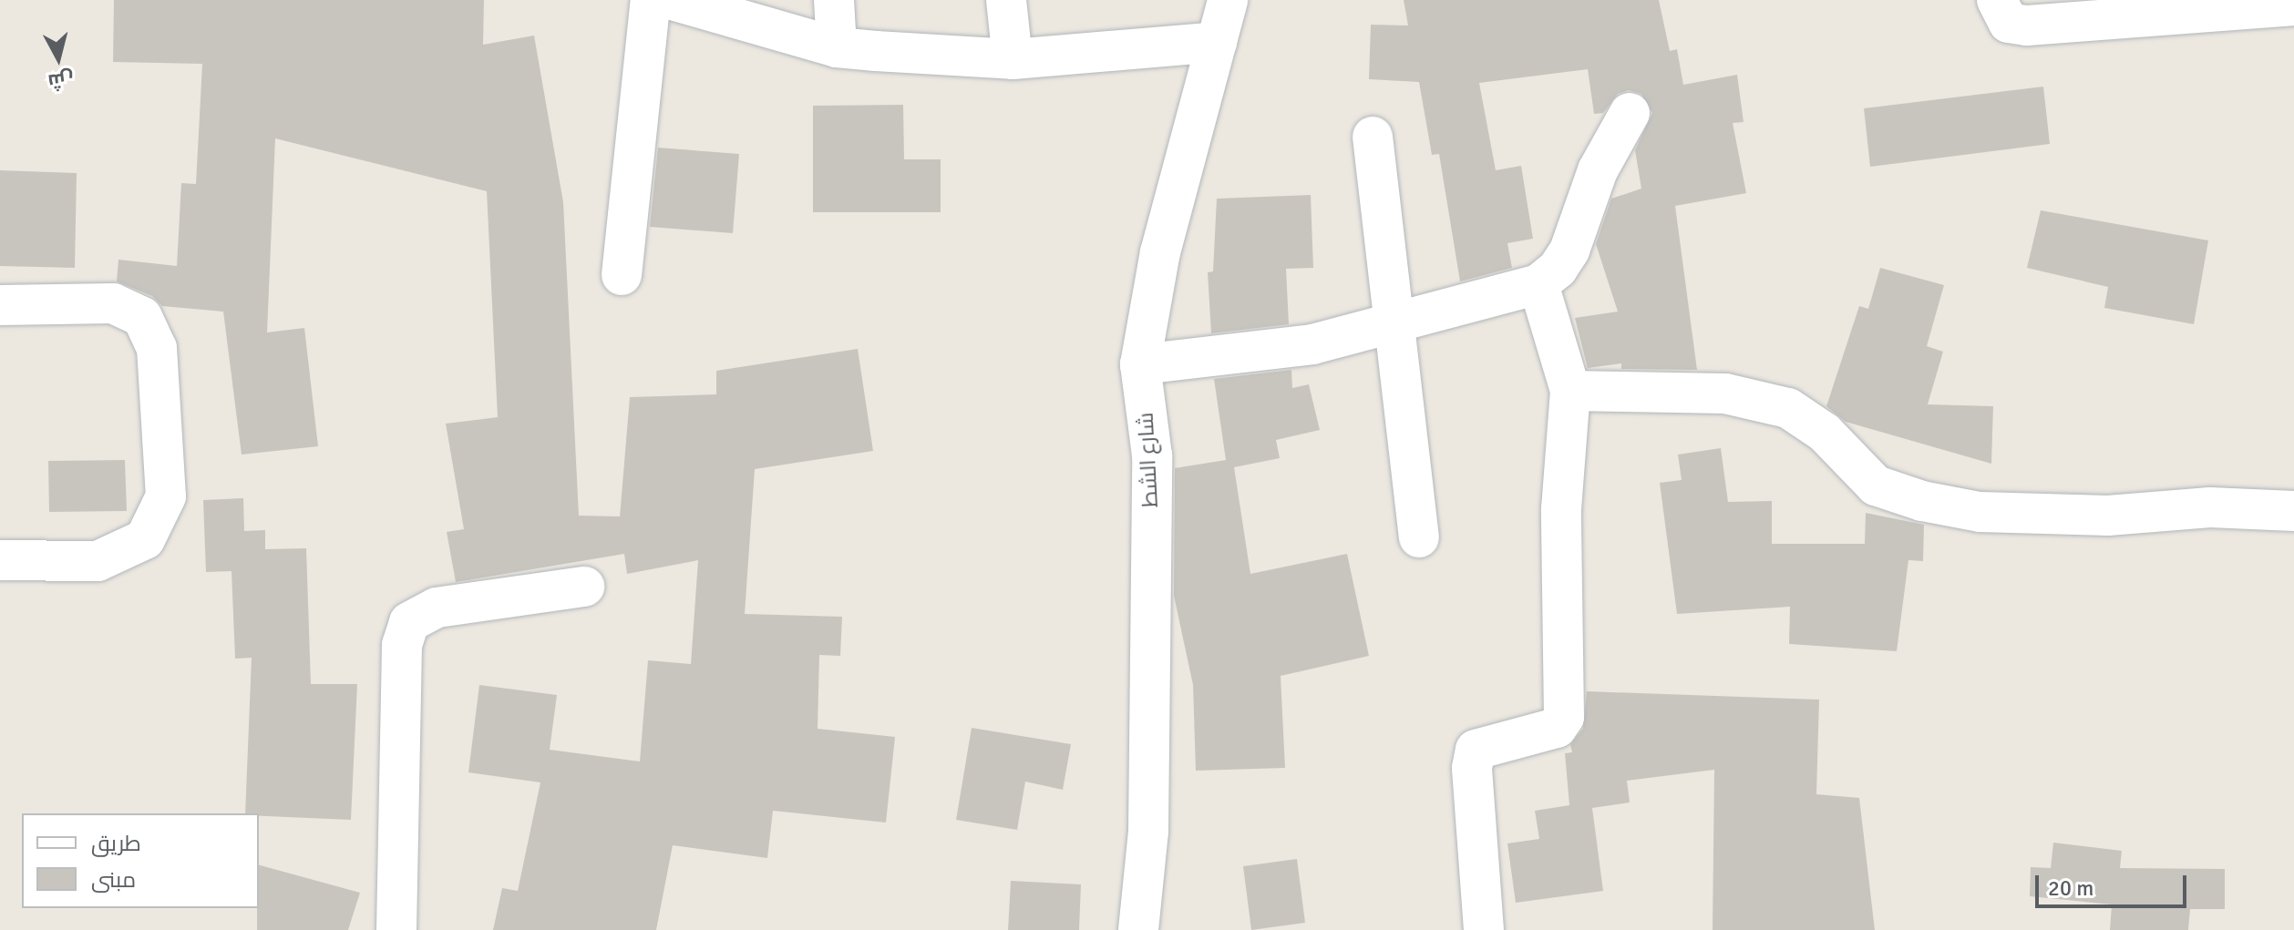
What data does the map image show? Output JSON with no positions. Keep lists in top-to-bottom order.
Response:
{
  "streets": {
    "street": ["شارع الشط"]
  },
  "legend": ["طريق", "مبنى"],
  "scale_bar": "20 m",
  "north": "bottom"
}
